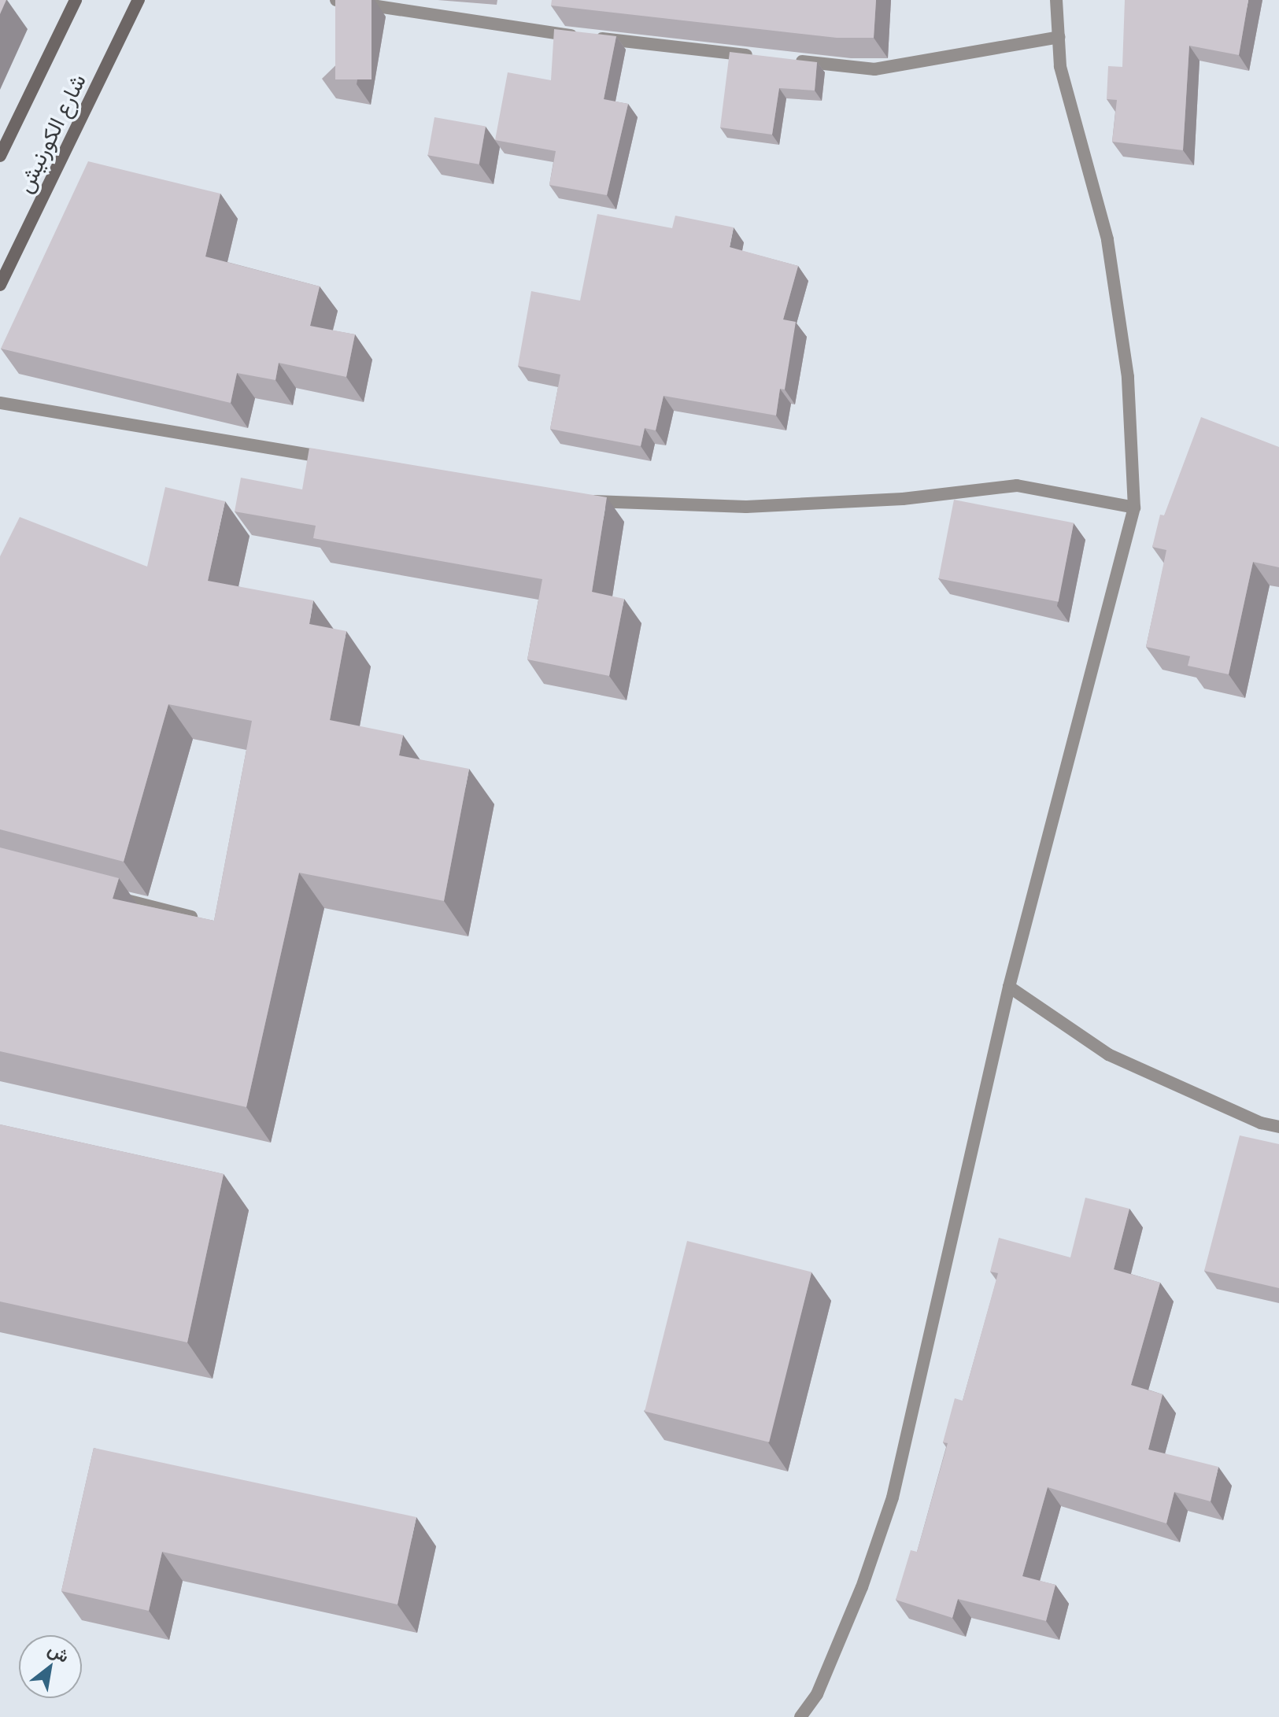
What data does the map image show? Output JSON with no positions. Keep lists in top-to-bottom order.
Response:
{
  "streets": {
    "main road": ["شارع الكورنيش"]
  },
  "north": "top right"
}
